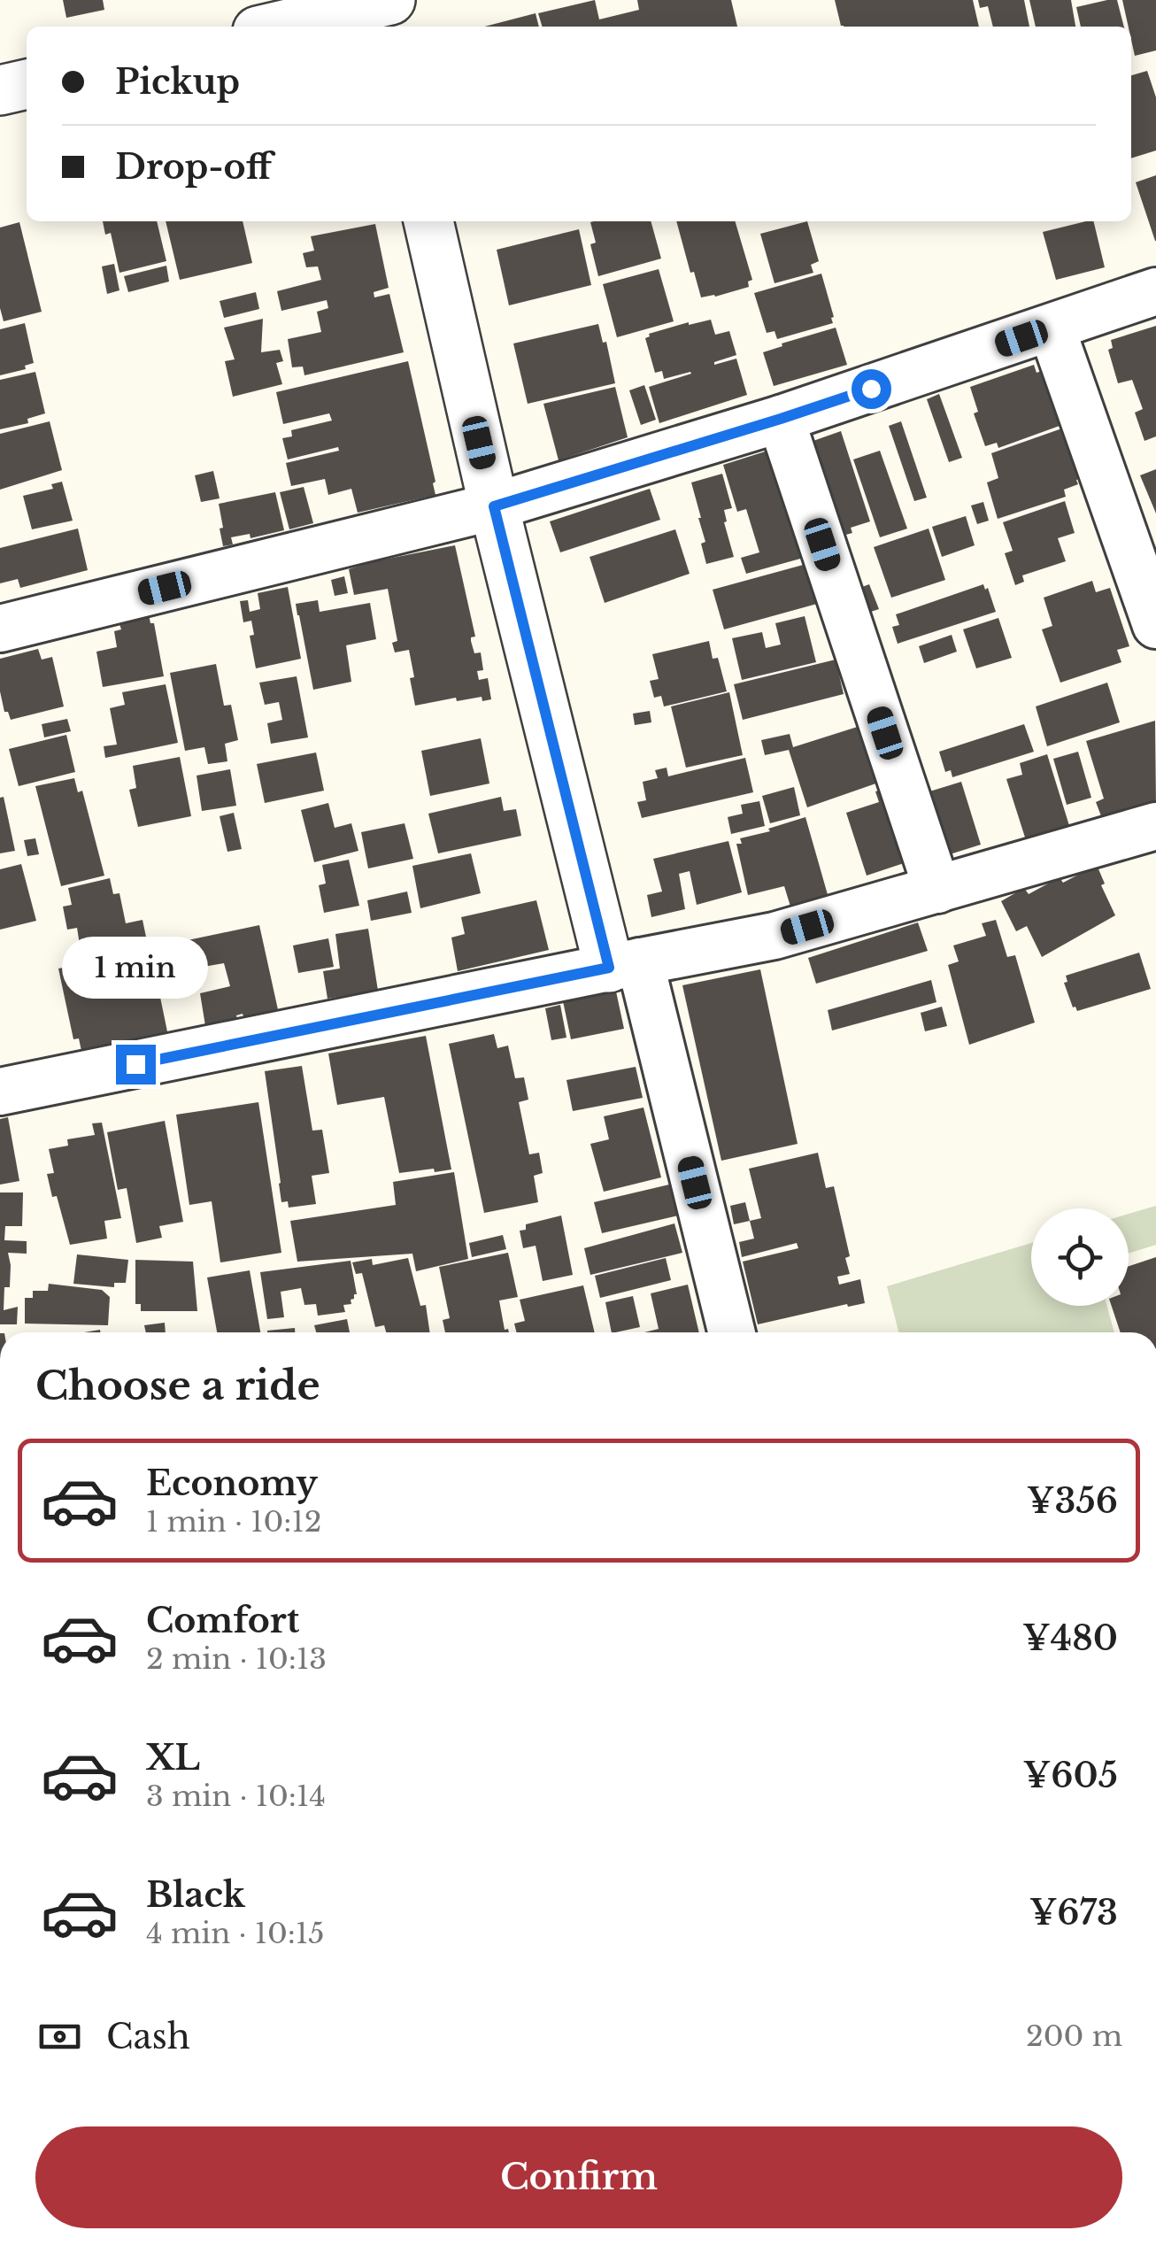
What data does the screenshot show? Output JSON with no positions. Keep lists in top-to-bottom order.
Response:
{
  "page": {
    "banner": ["Pickup", "Drop-off"],
    "bubble": "1 min",
    "heading": "Choose a ride",
    "list": [
      {
        "name": "Economy",
        "note": "1 min · 10:12",
        "value": "¥356"
      },
      {
        "name": "Comfort",
        "note": "2 min · 10:13",
        "value": "¥480"
      },
      {
        "name": "XL",
        "note": "3 min · 10:14",
        "value": "¥605"
      },
      {
        "name": "Black",
        "note": "4 min · 10:15",
        "value": "¥673"
      }
    ],
    "pay": ["Cash", "200 m"],
    "buttons": "Confirm"
  }
}
